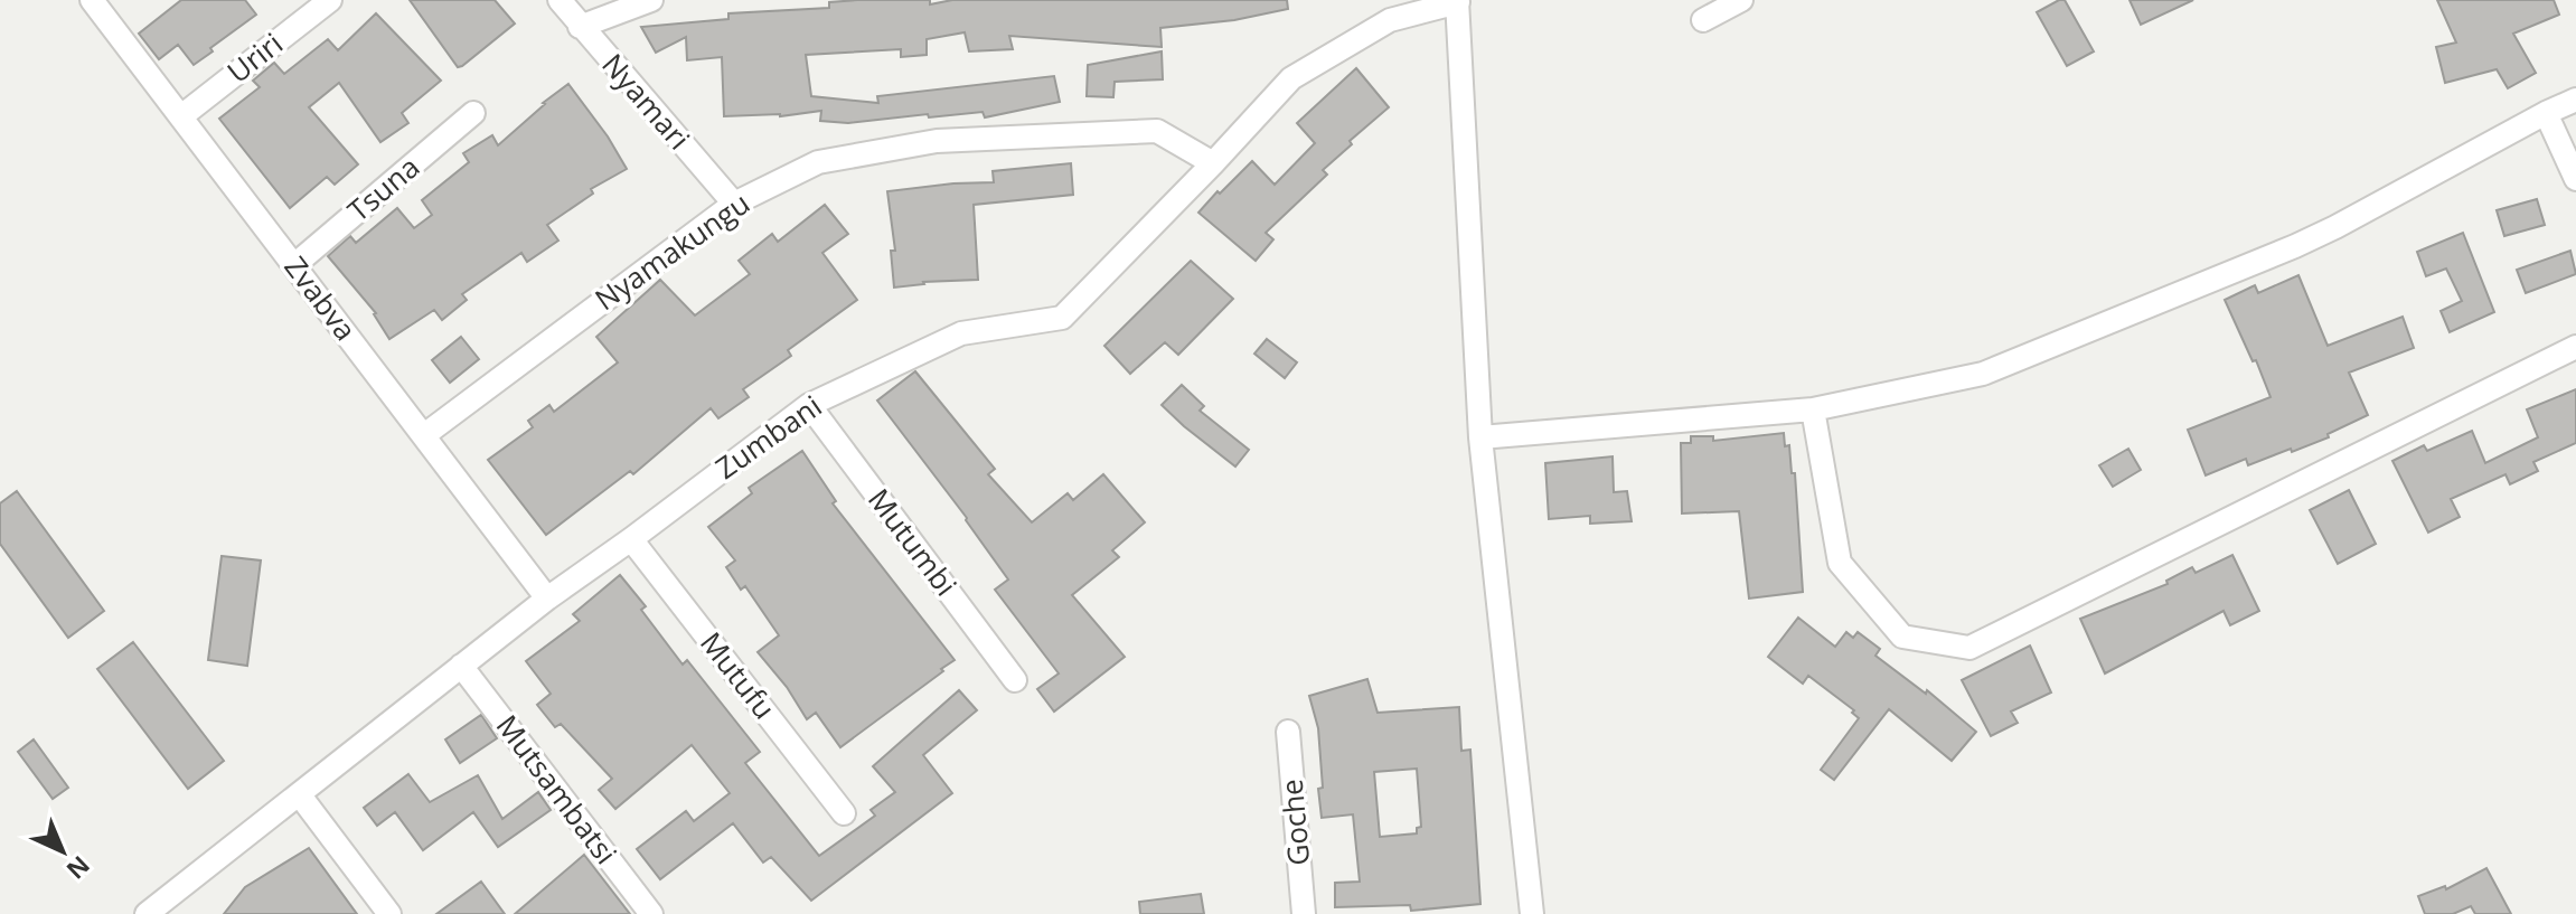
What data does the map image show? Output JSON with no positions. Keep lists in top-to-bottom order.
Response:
{
  "streets": {
    "street": [
      "Uriri",
      "Nyamari",
      "Tsuna",
      "Nyamakungu",
      "Zvabva",
      "Zumbani",
      "Mutumbi",
      "Mutufu",
      "Mutsambatsi",
      "Goche"
    ]
  },
  "crossings": [
    ["Uriri", "Zvabva"],
    ["Nyamari", "Nyamakungu"],
    ["Tsuna", "Zvabva"],
    ["Nyamakungu", "Zvabva"],
    ["Nyamakungu", "Zumbani"],
    ["Zvabva", "Zumbani"],
    ["Zumbani", "Mutumbi"],
    ["Zumbani", "Mutufu"],
    ["Zumbani", "Mutsambatsi"]
  ],
  "north": "bottom right"
}
